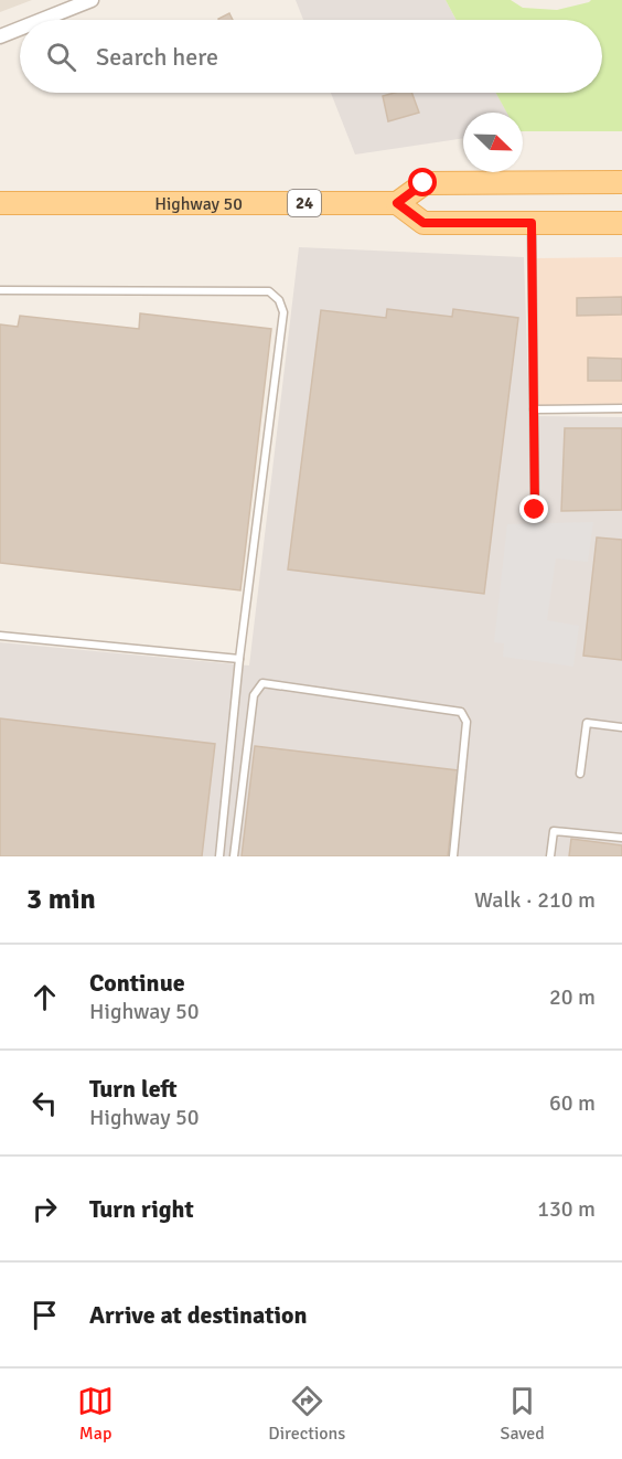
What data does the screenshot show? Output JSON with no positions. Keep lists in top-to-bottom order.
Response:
{
  "streets": {
    "main road": ["Highway 50", "24"]
  },
  "north": "bottom right",
  "page": {
    "search": "Search here",
    "heading": ["3 min", "Walk · 210 m"],
    "list": [
      ["Continue", "Highway 50", "20 m"],
      ["Turn left", "Highway 50", "60 m"],
      ["Turn right", "130 m"],
      "Arrive at destination"
    ],
    "nav": ["Map", "Directions", "Saved"]
  }
}
